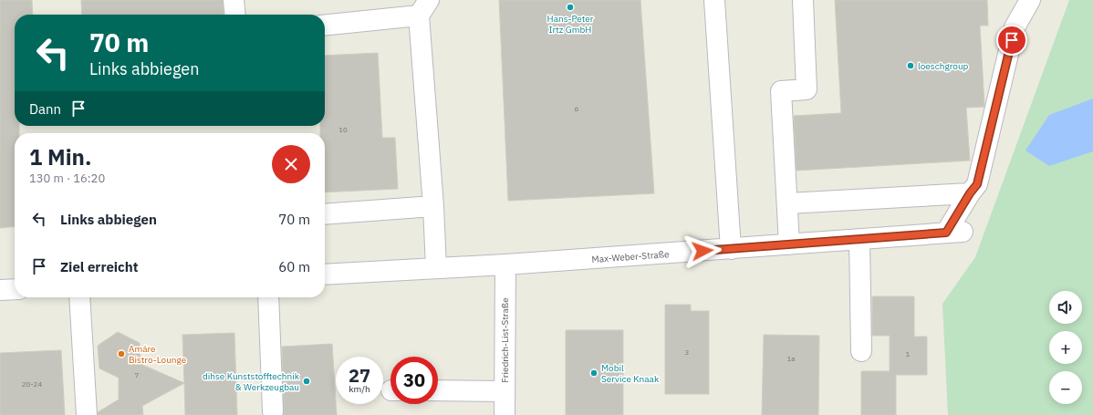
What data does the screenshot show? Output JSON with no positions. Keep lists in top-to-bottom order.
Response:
{
  "streets": {
    "street": ["Max-Weber-Straße", "Friedrich-List-Straße"]
  },
  "crossings": [
    ["Max-Weber-Straße", "Friedrich-List-Straße"]
  ],
  "places": [
    "Hans-Peter Irtz GmbH",
    "loeschgroup",
    "Amáre Bistro-Lounge",
    "Mobil Service Knaak",
    "dihse Kunststofftechnik & Werkzeugbau"
  ],
  "house_numbers": [
    "6",
    "10",
    "3",
    "1",
    "1a",
    "7",
    "20-24"
  ],
  "page": {
    "turn": ["70 m", "Links abbiegen"],
    "then": "Dann",
    "heading": ["1 Min.", "130 m · 16:20"],
    "list": [
      {
        "name": "Links abbiegen",
        "value": "70 m"
      },
      {
        "name": "Ziel erreicht",
        "value": "60 m"
      }
    ],
    "map_buttons": ["+", "−"],
    "speed": "27 km/h",
    "limit": "30"
  }
}
